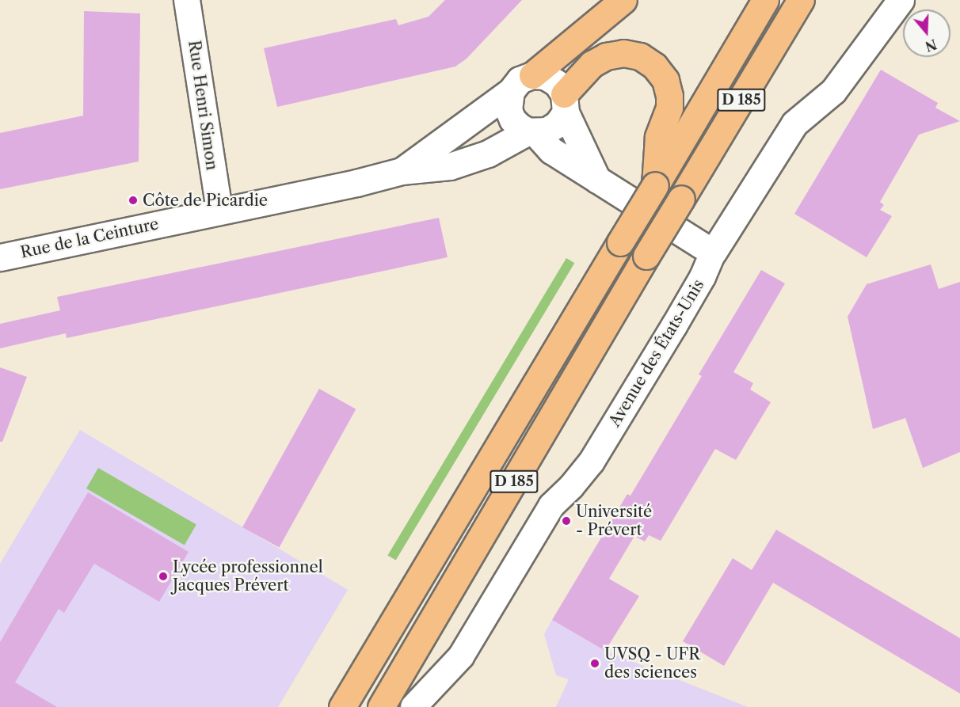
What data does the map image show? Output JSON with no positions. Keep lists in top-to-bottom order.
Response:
{
  "streets": {
    "main road": ["D 185"],
    "street": ["Rue Henri Simon", "Rue de la Ceinture", "Avenue des États-Unis"]
  },
  "crossings": [
    ["Rue Henri Simon", "Rue de la Ceinture"]
  ],
  "places": [
    "Côte de Picardie",
    "Université - Prévert",
    "Lycée professionnel Jacques Prévert",
    "UVSQ - UFR des sciences"
  ],
  "north": "bottom"
}
